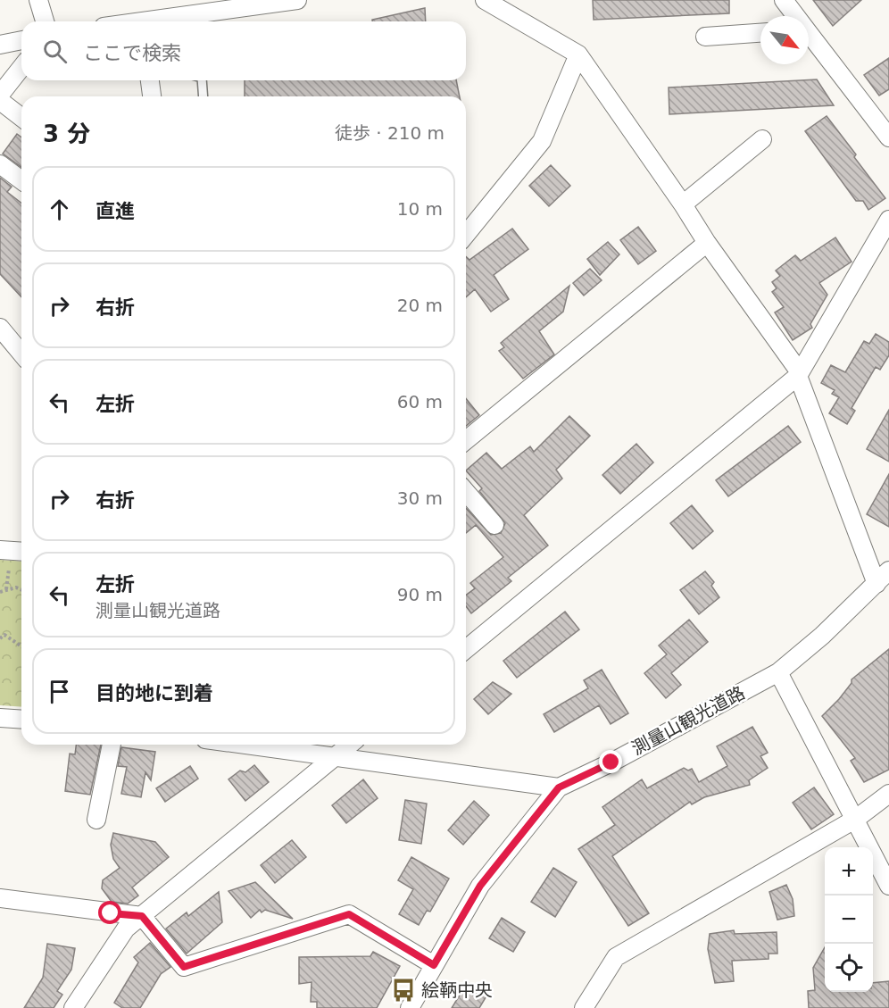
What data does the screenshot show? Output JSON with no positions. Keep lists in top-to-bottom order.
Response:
{
  "streets": {
    "street": ["測量山観光道路"]
  },
  "places": {
    "bus stop": ["絵鞆中央"]
  },
  "north": "bottom right",
  "page": {
    "search": "ここで検索",
    "heading": ["3 分", "徒歩 · 210 m"],
    "list": [
      ["直進", "10 m"],
      ["右折", "20 m"],
      ["左折", "60 m"],
      ["右折", "30 m"],
      ["左折", "測量山観光道路", "90 m"],
      "目的地に到着"
    ],
    "map_buttons": ["+", "−"]
  }
}
